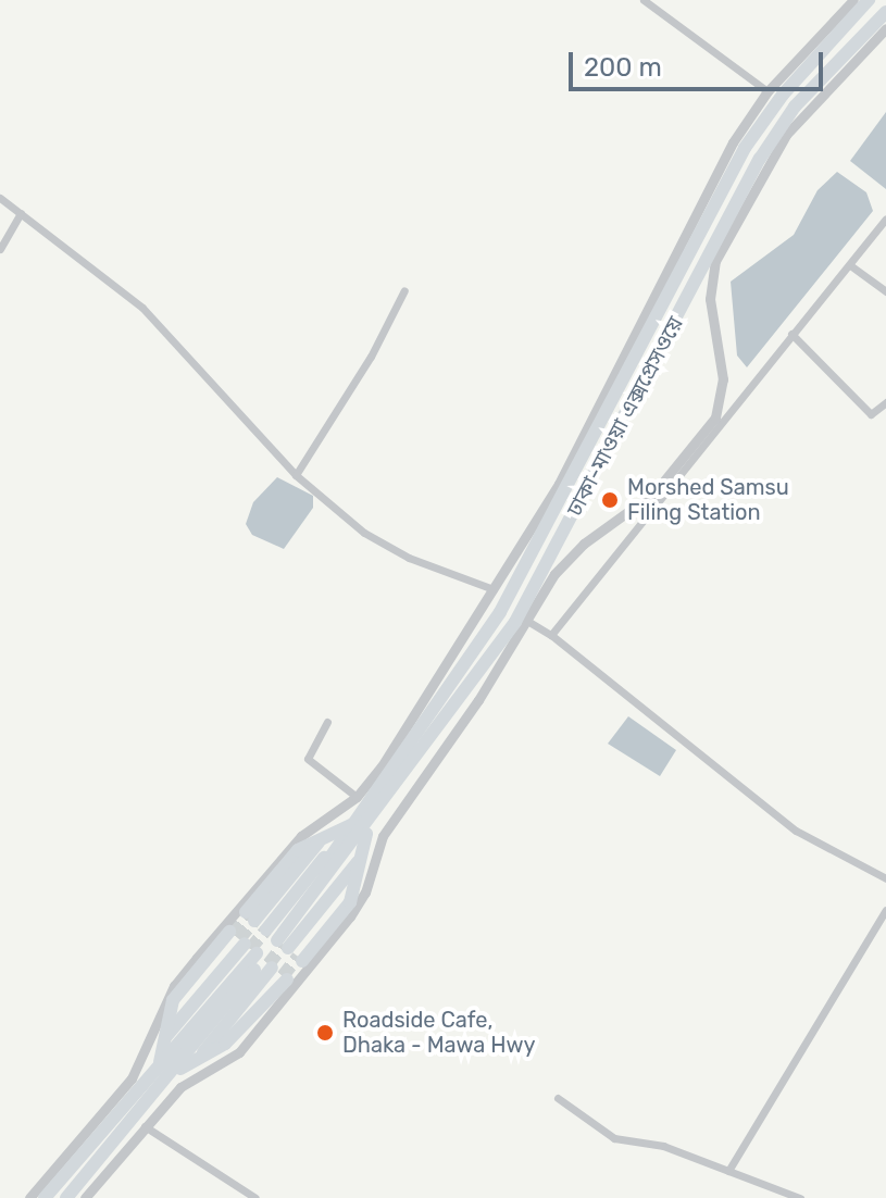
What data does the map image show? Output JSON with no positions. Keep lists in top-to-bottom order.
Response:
{
  "streets": {
    "highway": ["ঢাকা-মাওয়া এক্সপ্রেসওয়ে"]
  },
  "places": ["Morshed Samsu Filing Station", "Roadside Cafe, Dhaka - Mawa Hwy"],
  "scale_bar": "200 m"
}
